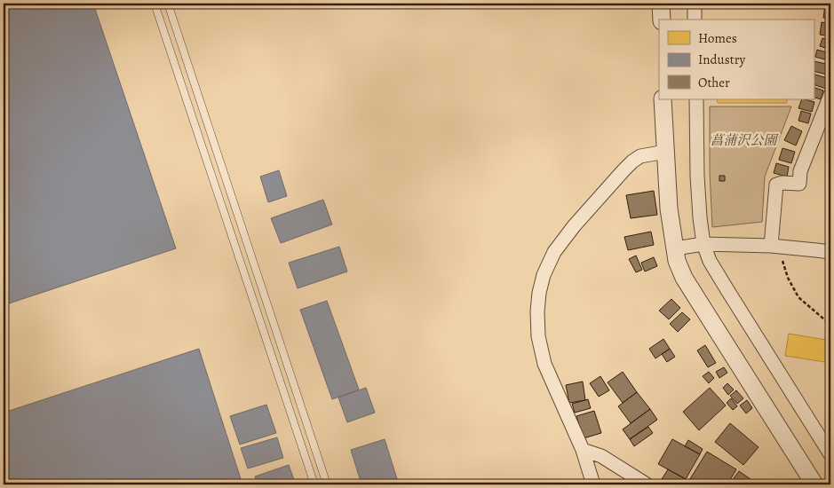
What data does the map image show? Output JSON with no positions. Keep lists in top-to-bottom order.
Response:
{
  "parks": ["菖蒲沢公園"],
  "legend": ["Homes", "Industry", "Other"]
}
